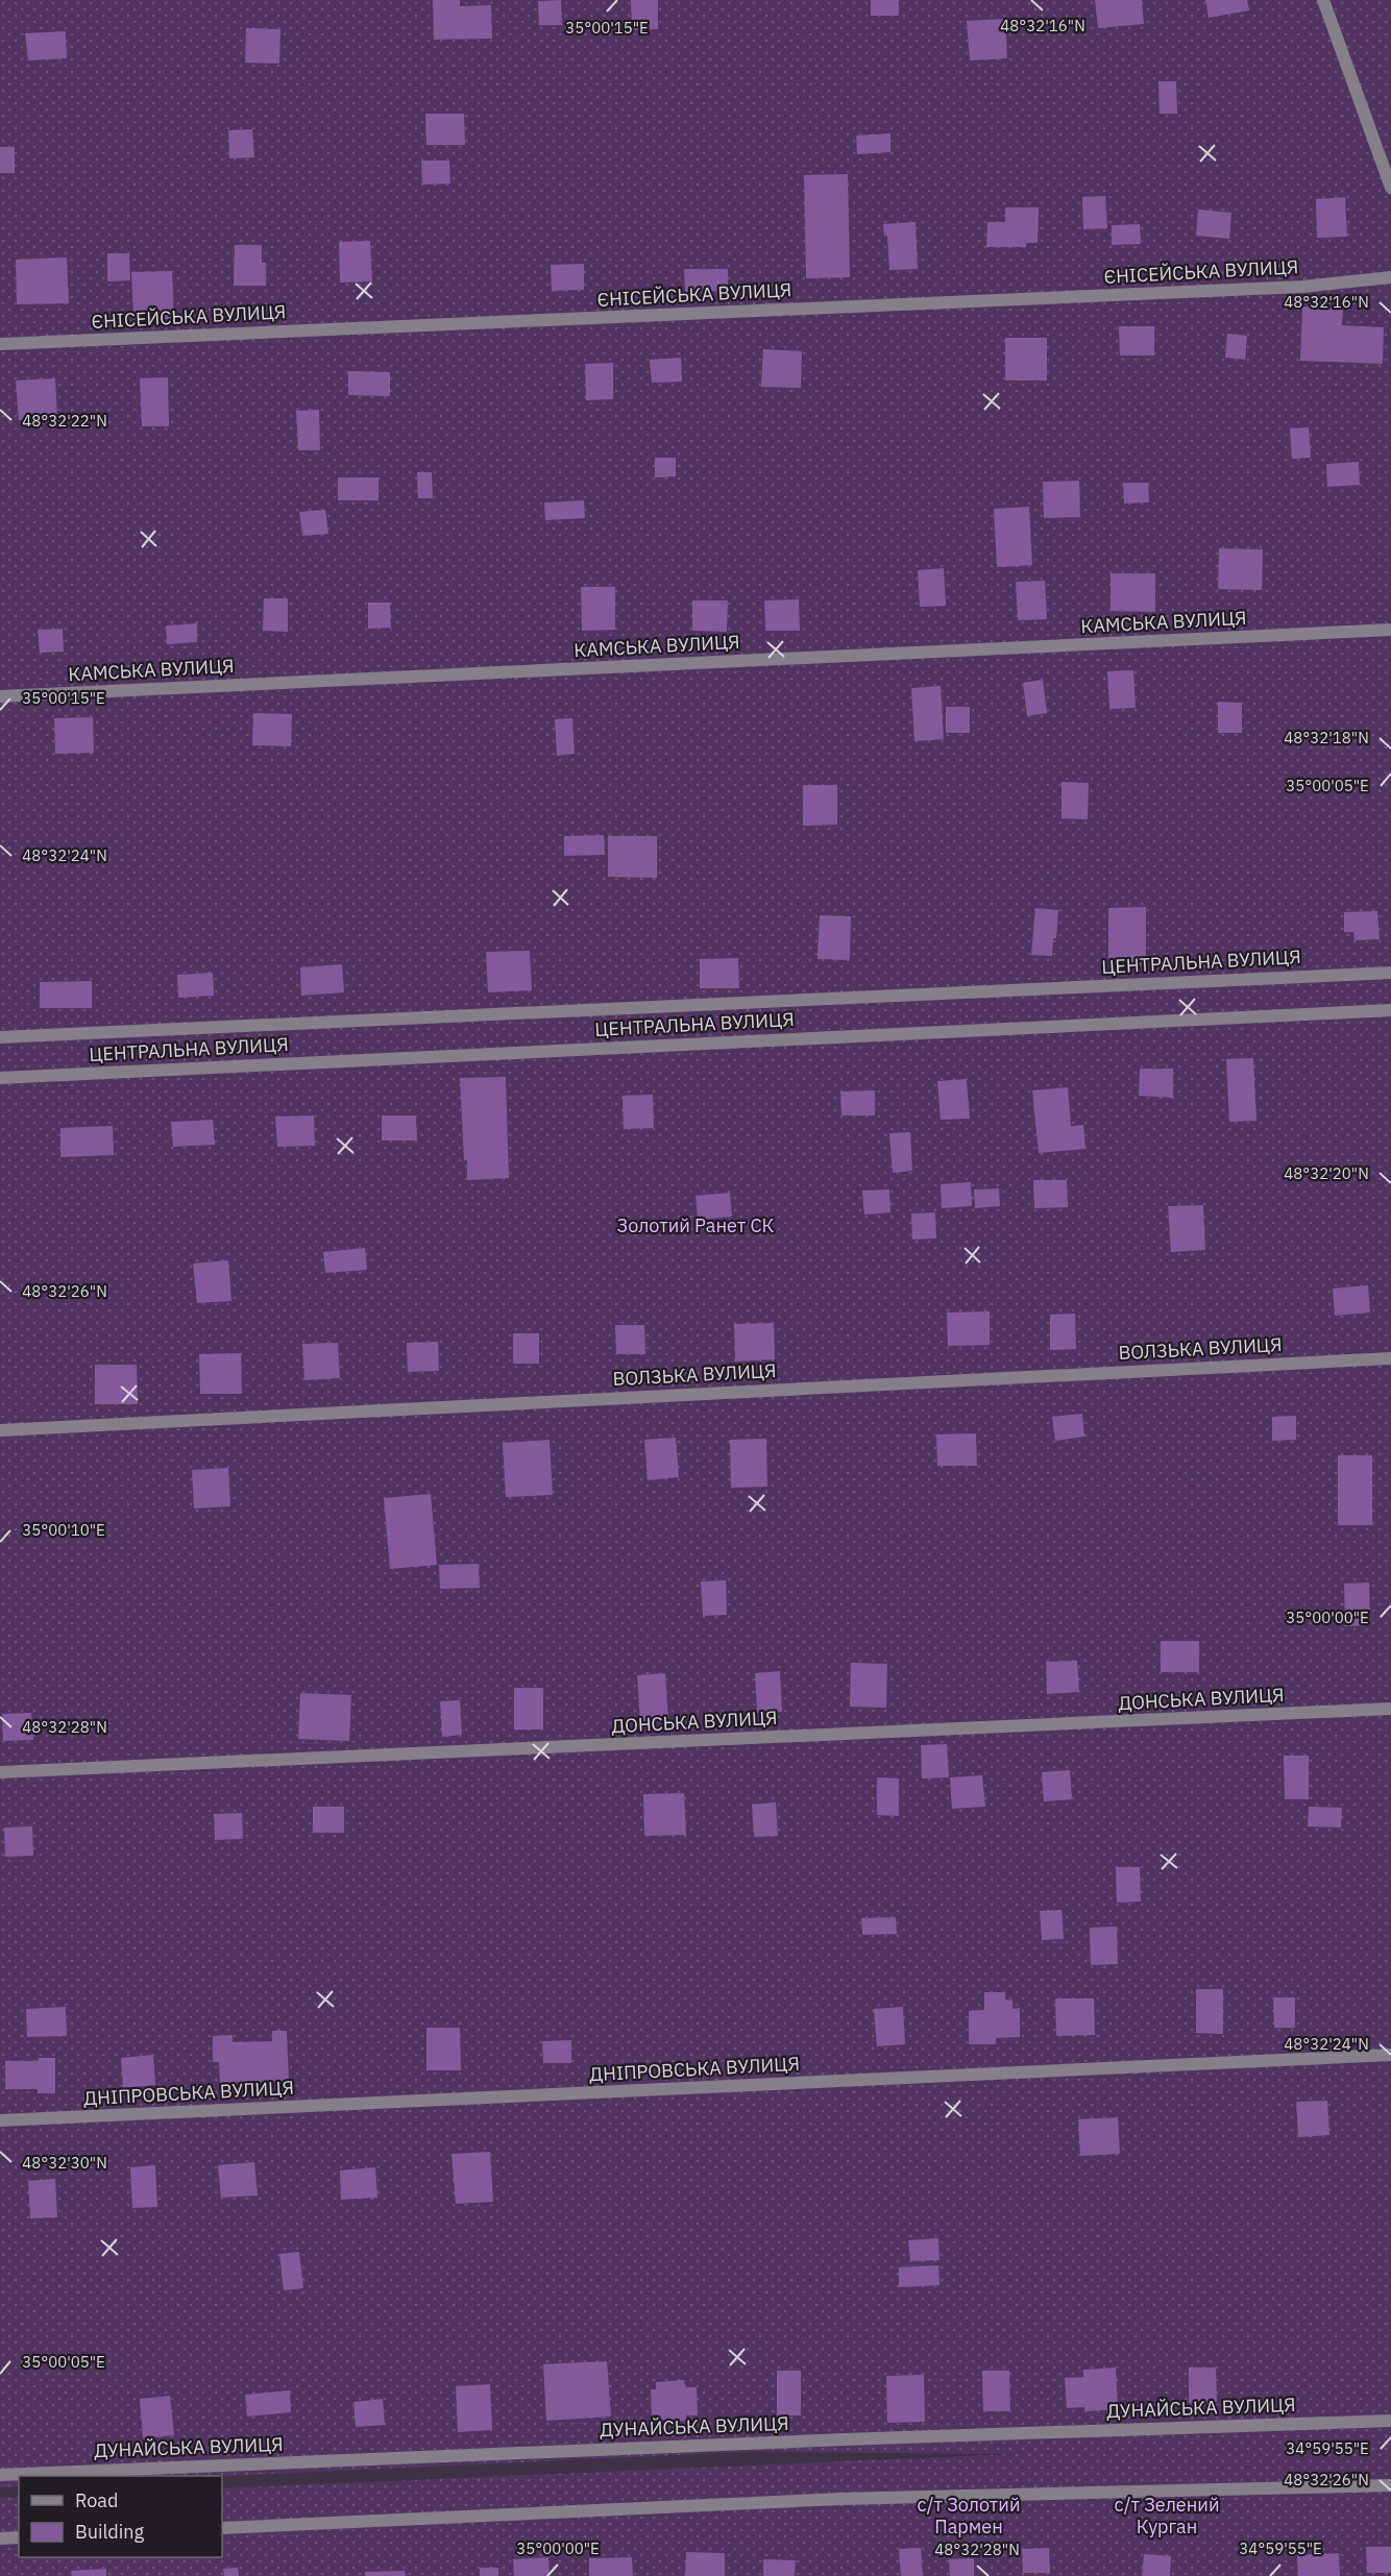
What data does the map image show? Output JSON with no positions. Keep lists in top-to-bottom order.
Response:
{
  "streets": {
    "street": [
      "ЄНІСЕЙСЬКА ВУЛИЦЯ",
      "КАМСЬКА ВУЛИЦЯ",
      "ЦЕНТРАЛЬНА ВУЛИЦЯ",
      "ВОЛЗЬКА ВУЛИЦЯ",
      "ДОНСЬКА ВУЛИЦЯ",
      "ДНІПРОВСЬКА ВУЛИЦЯ",
      "ДУНАЙСЬКА ВУЛИЦЯ"
    ]
  },
  "parks": ["Золотий Ранет СК", "с/т Золотий Пармен", "с/т Зелений Курган"],
  "legend": ["Road", "Building"],
  "coordinates": [
    "48°32'16\"N",
    "35°00'15\"E",
    "48°32'22\"N",
    "48°32'18\"N",
    "35°00'05\"E",
    "48°32'24\"N",
    "48°32'20\"N",
    "48°32'26\"N",
    "35°00'10\"E",
    "35°00'00\"E",
    "48°32'28\"N",
    "48°32'30\"N",
    "34°59'55\"E"
  ]
}
